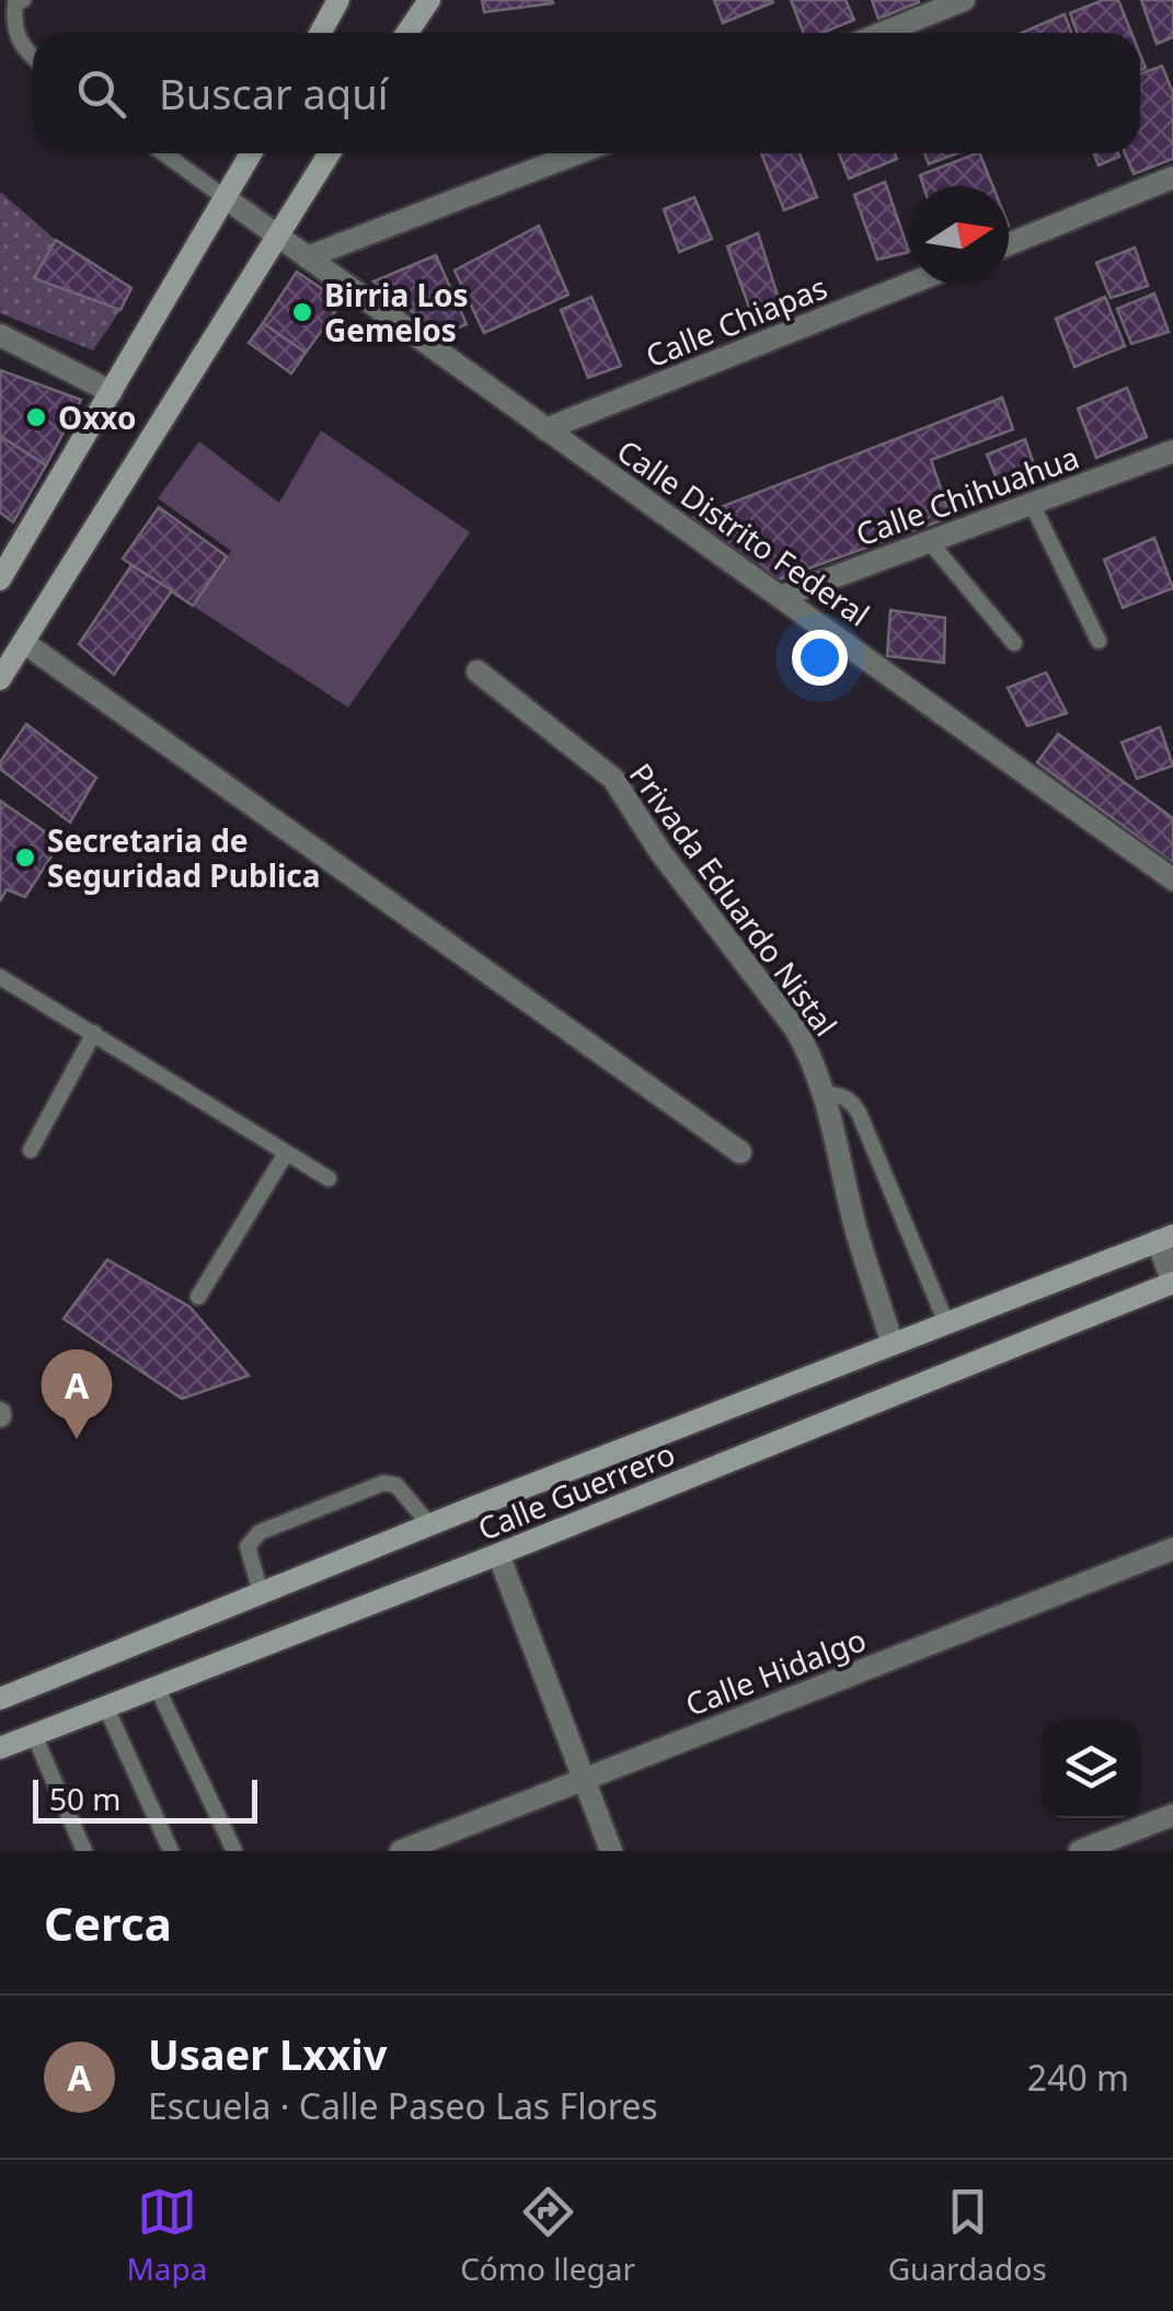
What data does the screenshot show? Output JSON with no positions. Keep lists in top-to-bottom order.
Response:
{
  "streets": {
    "main road": ["Calle Guerrero"],
    "street": [
      "Calle Chiapas",
      "Calle Chihuahua",
      "Calle Distrito Federal",
      "Privada Eduardo Nistal",
      "Calle Hidalgo"
    ]
  },
  "crossings": [
    ["Calle Chiapas", "Calle Distrito Federal"],
    ["Calle Chihuahua", "Calle Distrito Federal"],
    ["Privada Eduardo Nistal", "Calle Guerrero"]
  ],
  "places": ["Birria Los Gemelos", "Oxxo", "Secretaria de Seguridad Publica"],
  "scale_bar": "50 m",
  "north": "right",
  "page": {
    "search": "Buscar aquí",
    "pins": "A",
    "scale": "50 m",
    "heading": "Cerca",
    "list": [
      {
        "mark": "A",
        "name": "Usaer Lxxiv",
        "note": "Escuela · Calle Paseo Las Flores",
        "value": "240 m"
      }
    ],
    "nav": ["Mapa", "Cómo llegar", "Guardados"]
  }
}
